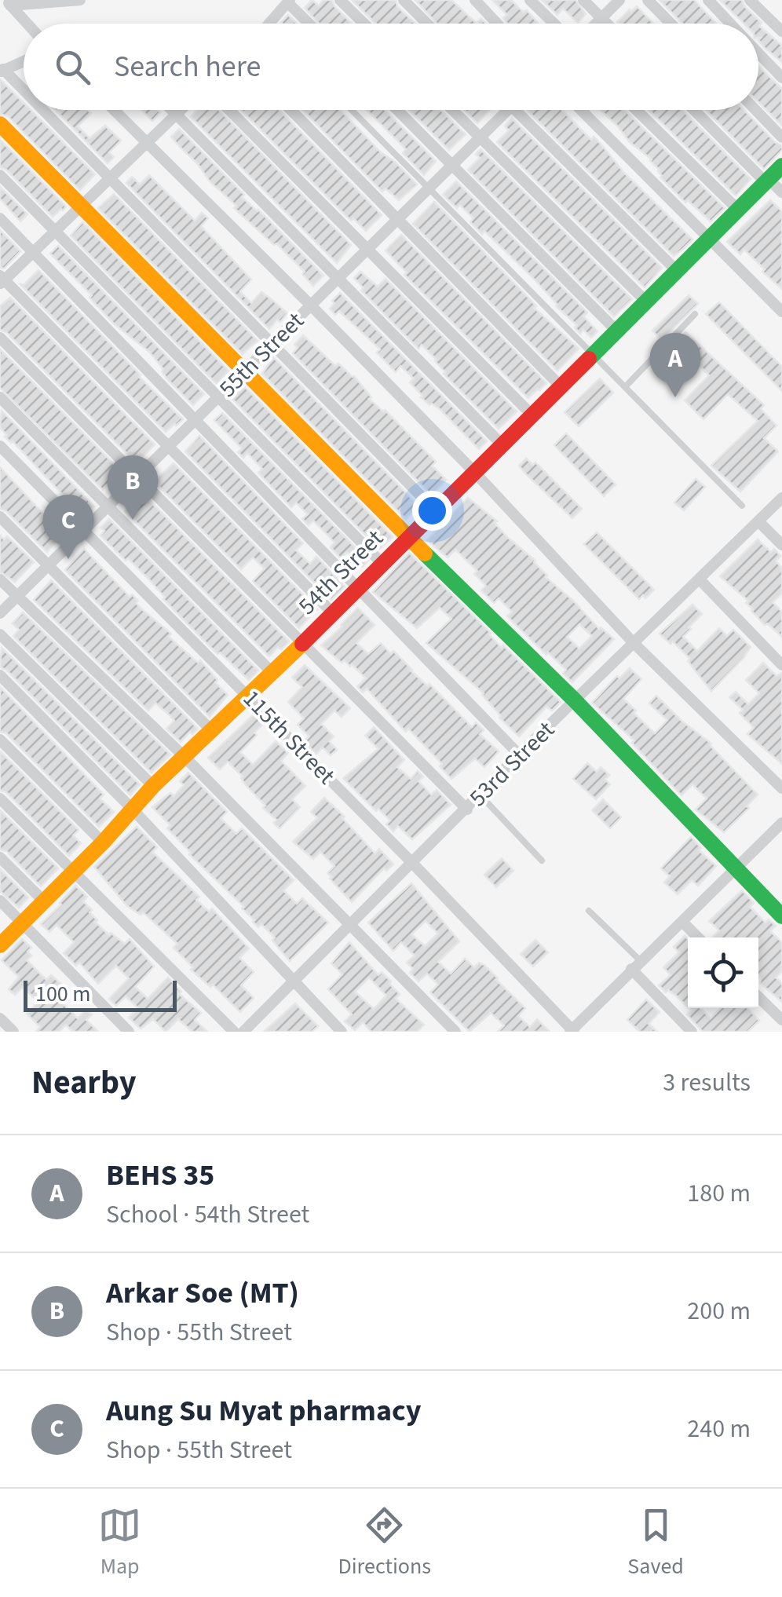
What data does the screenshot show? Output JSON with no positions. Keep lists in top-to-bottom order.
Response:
{
  "streets": {
    "street": [
      "55th Street",
      "54th Street",
      "115th Street",
      "53rd Street"
    ]
  },
  "crossings": [
    ["55th Street", "115th Street"],
    ["54th Street", "115th Street"],
    ["115th Street", "53rd Street"]
  ],
  "scale_bar": "100 m",
  "page": {
    "search": "Search here",
    "pins": ["A", "B", "C"],
    "scale": "100 m",
    "heading": ["Nearby", "3 results"],
    "list": [
      {
        "mark": "A",
        "name": "BEHS 35",
        "note": "School · 54th Street",
        "value": "180 m"
      },
      {
        "mark": "B",
        "name": "Arkar Soe (MT)",
        "note": "Shop · 55th Street",
        "value": "200 m"
      },
      {
        "mark": "C",
        "name": "Aung Su Myat pharmacy",
        "note": "Shop · 55th Street",
        "value": "240 m"
      }
    ],
    "nav": ["Map", "Directions", "Saved"]
  }
}
